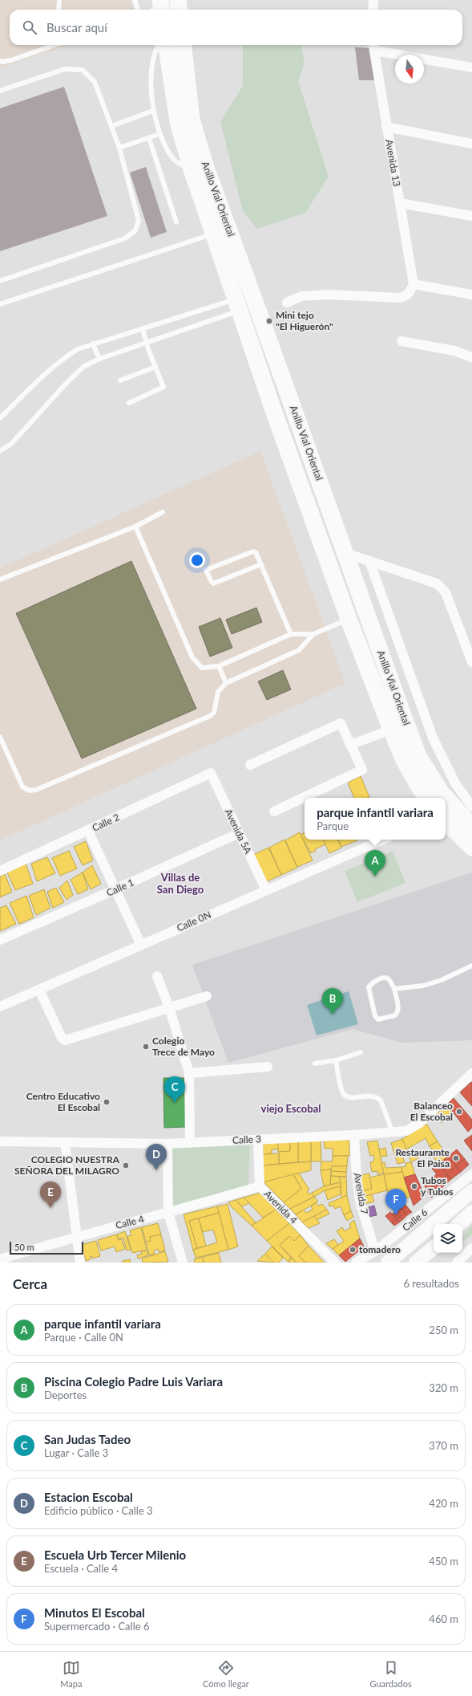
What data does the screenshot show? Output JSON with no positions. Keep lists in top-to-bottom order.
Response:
{
  "streets": {
    "highway": ["Anillo Vial Oriental"],
    "street": [
      "Avenida 13",
      "Calle 2",
      "Avenida 5A",
      "Calle 1",
      "Calle 0N",
      "Calle 3",
      "Avenida 7",
      "Avenida 4",
      "Calle 6",
      "Calle 4"
    ]
  },
  "crossings": [
    ["Calle 2", "Avenida 5A"],
    ["Avenida 5A", "Calle 1"],
    ["Avenida 5A", "Calle 0N"],
    ["Calle 3", "Avenida 7"],
    ["Calle 3", "Avenida 4"],
    ["Avenida 7", "Calle 6"],
    ["Avenida 4", "Calle 4"]
  ],
  "districts": ["Villas de San Diego", "viejo Escobal"],
  "places": [
    "Mini tejo \"El Higuerón\"",
    "Colegio Trece de Mayo",
    "Centro Educativo El Escobal",
    "Balanceo El Escobal",
    "Restauramte El Paisa",
    "COLEGIO NUESTRA SEÑORA DEL MILAGRO",
    "Tubos y Tubos",
    "tomadero"
  ],
  "scale_bar": "50 m",
  "north": "bottom",
  "page": {
    "search": "Buscar aquí",
    "popup": ["parque infantil variara", "Parque"],
    "pins": [
      "A",
      "B",
      "C",
      "D",
      "E",
      "F"
    ],
    "scale": "50 m",
    "heading": ["Cerca", "6 resultados"],
    "list": [
      {
        "mark": "A",
        "name": "parque infantil variara",
        "note": "Parque · Calle 0N",
        "value": "250 m"
      },
      {
        "mark": "B",
        "name": "Piscina Colegio Padre Luis Variara",
        "note": "Deportes",
        "value": "320 m"
      },
      {
        "mark": "C",
        "name": "San Judas Tadeo",
        "note": "Lugar · Calle 3",
        "value": "370 m"
      },
      {
        "mark": "D",
        "name": "Estacion Escobal",
        "note": "Edificio público · Calle 3",
        "value": "420 m"
      },
      {
        "mark": "E",
        "name": "Escuela Urb Tercer Milenio",
        "note": "Escuela · Calle 4",
        "value": "450 m"
      },
      {
        "mark": "F",
        "name": "Minutos El Escobal",
        "note": "Supermercado · Calle 6",
        "value": "460 m"
      }
    ],
    "nav": ["Mapa", "Cómo llegar", "Guardados"]
  }
}
